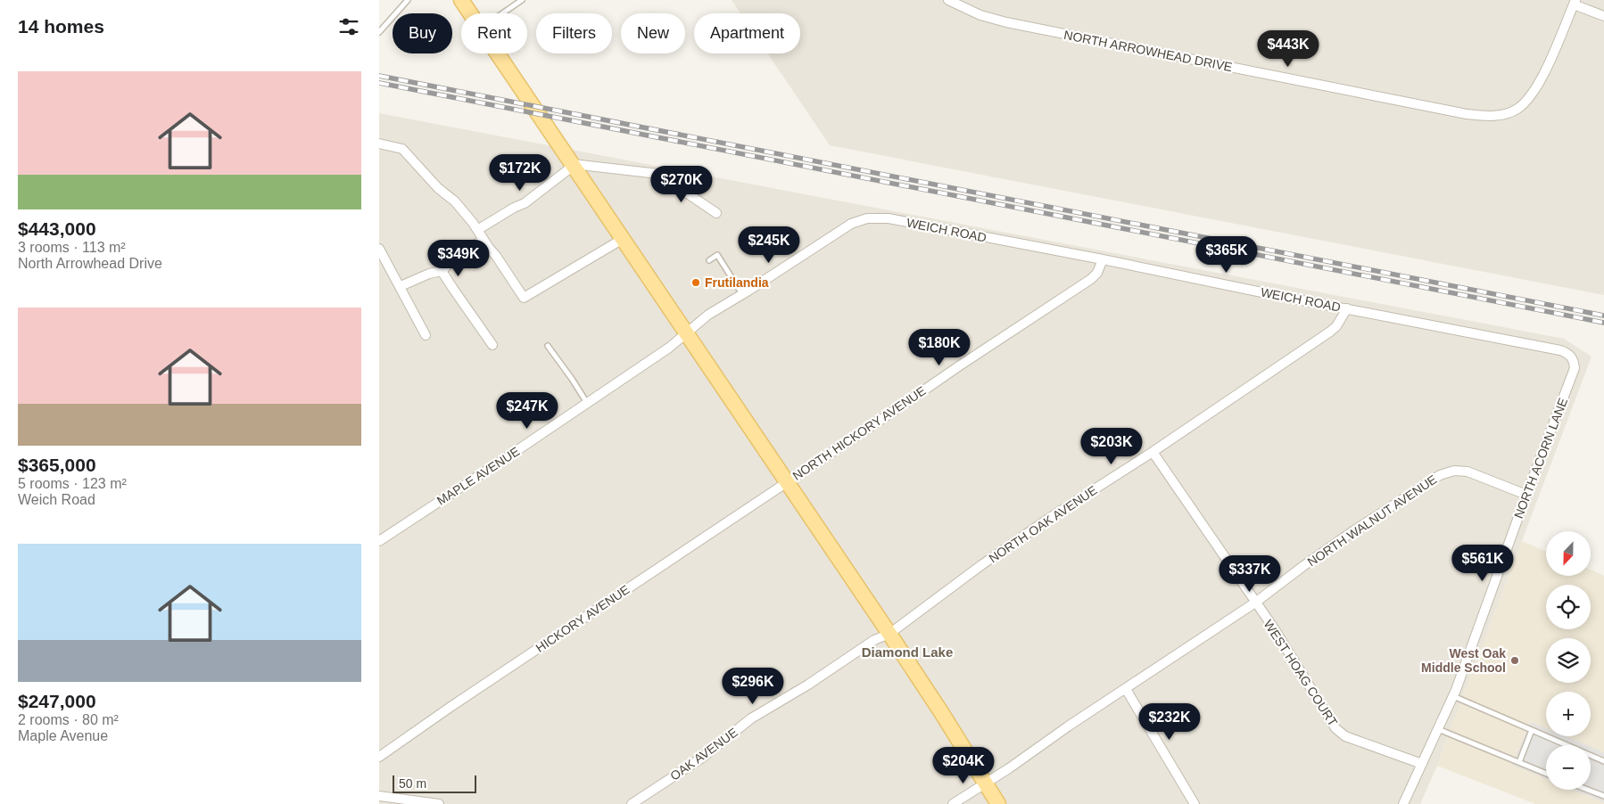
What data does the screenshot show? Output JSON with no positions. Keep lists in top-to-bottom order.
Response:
{
  "streets": {
    "street": [
      "NORTH ARROWHEAD DRIVE",
      "WEICH ROAD",
      "NORTH HICKORY AVENUE",
      "NORTH ACORN LANE",
      "MAPLE AVENUE",
      "NORTH WALNUT AVENUE",
      "NORTH OAK AVENUE",
      "HICKORY AVENUE",
      "WEST HOAG COURT",
      "OAK AVENUE"
    ]
  },
  "crossings": [
    ["WEICH ROAD", "NORTH HICKORY AVENUE"],
    ["WEICH ROAD", "NORTH ACORN LANE"],
    ["WEICH ROAD", "MAPLE AVENUE"],
    ["WEICH ROAD", "NORTH OAK AVENUE"],
    ["NORTH HICKORY AVENUE", "HICKORY AVENUE"],
    ["NORTH ACORN LANE", "NORTH WALNUT AVENUE"],
    ["NORTH ACORN LANE", "WEST HOAG COURT"],
    ["NORTH WALNUT AVENUE", "WEST HOAG COURT"],
    ["NORTH OAK AVENUE", "WEST HOAG COURT"],
    ["NORTH OAK AVENUE", "OAK AVENUE"]
  ],
  "districts": ["Diamond Lake"],
  "places": ["Frutilandia", "West Oak Middle School"],
  "scale_bar": "50 m",
  "north": "bottom",
  "page": {
    "heading": "14 homes",
    "chip": [
      "Buy",
      "Rent",
      "Filters",
      "New",
      "Apartment"
    ],
    "price": [
      "$443K",
      "$172K",
      "$270K",
      "$245K",
      "$365K",
      "$349K",
      "$180K",
      "$247K",
      "$203K",
      "$561K",
      "$337K",
      "$296K",
      "$232K",
      "$204K"
    ],
    "list": [
      {
        "name": "$443,000",
        "note": "3 rooms · 113 m² · North Arrowhead Drive"
      },
      {
        "name": "$365,000",
        "note": "5 rooms · 123 m² · Weich Road"
      },
      {
        "name": "$247,000",
        "note": "2 rooms · 80 m² · Maple Avenue"
      }
    ],
    "map_buttons": ["+", "−"],
    "scale": "50 m"
  }
}
